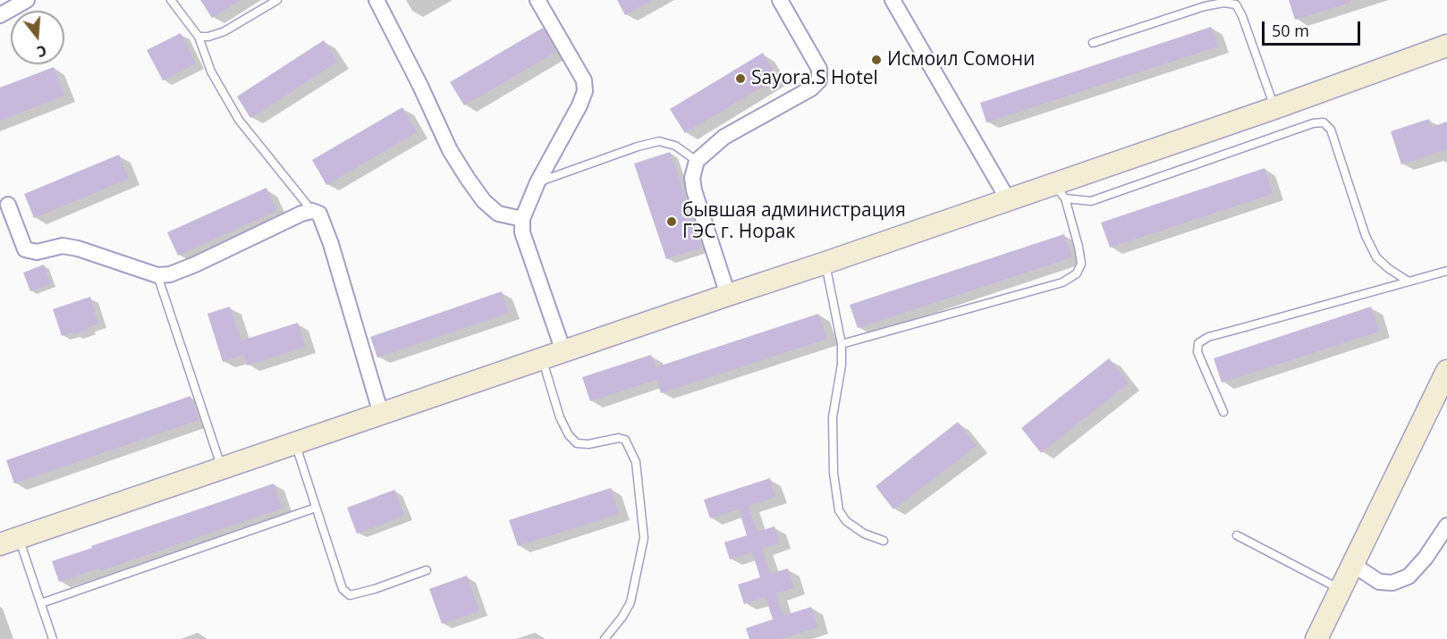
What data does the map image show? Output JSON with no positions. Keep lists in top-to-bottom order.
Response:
{
  "places": ["Исмоил Сомони", "Sayora.S Hotel", "бывшая администрация ГЭС г. Норак"],
  "scale_bar": "50 m",
  "north": "bottom"
}
